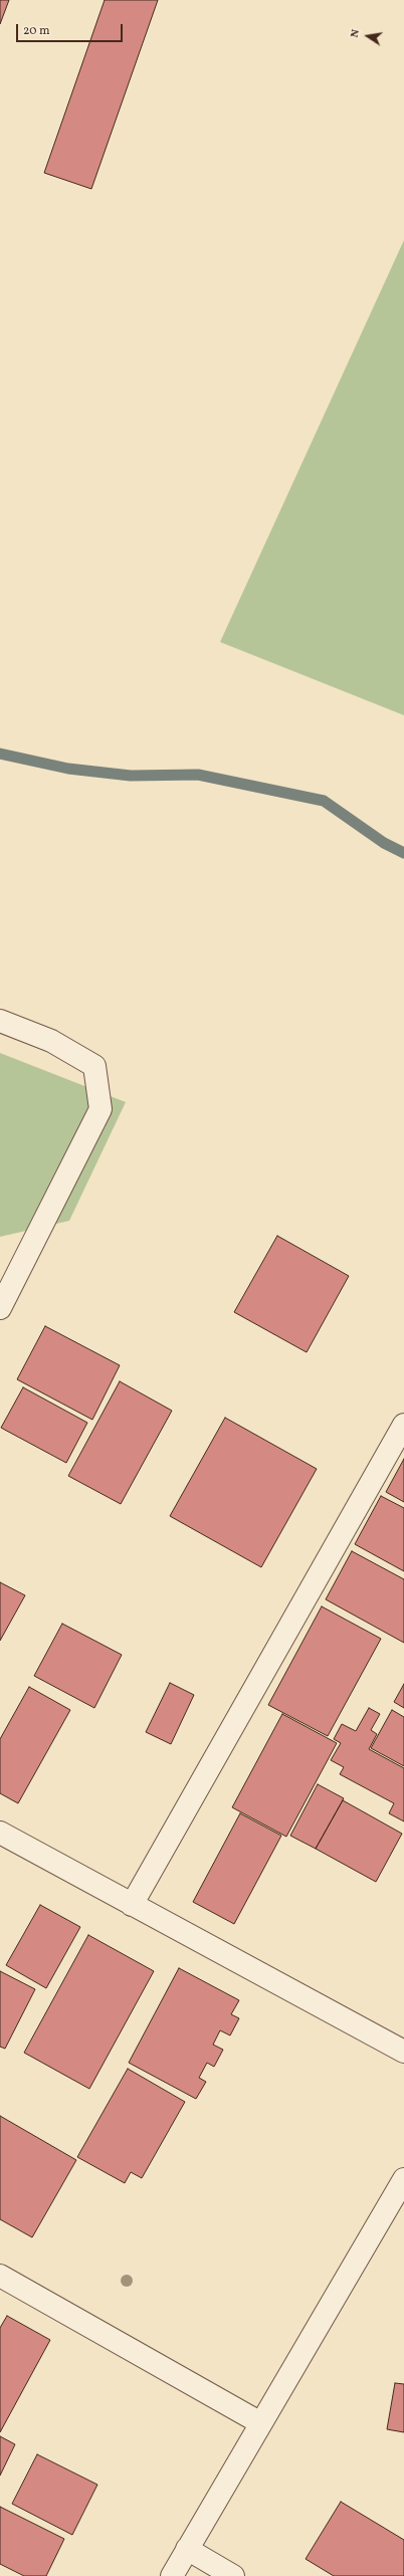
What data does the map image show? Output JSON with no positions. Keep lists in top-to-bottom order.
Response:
{
  "scale_bar": "20 m",
  "north": "left"
}
